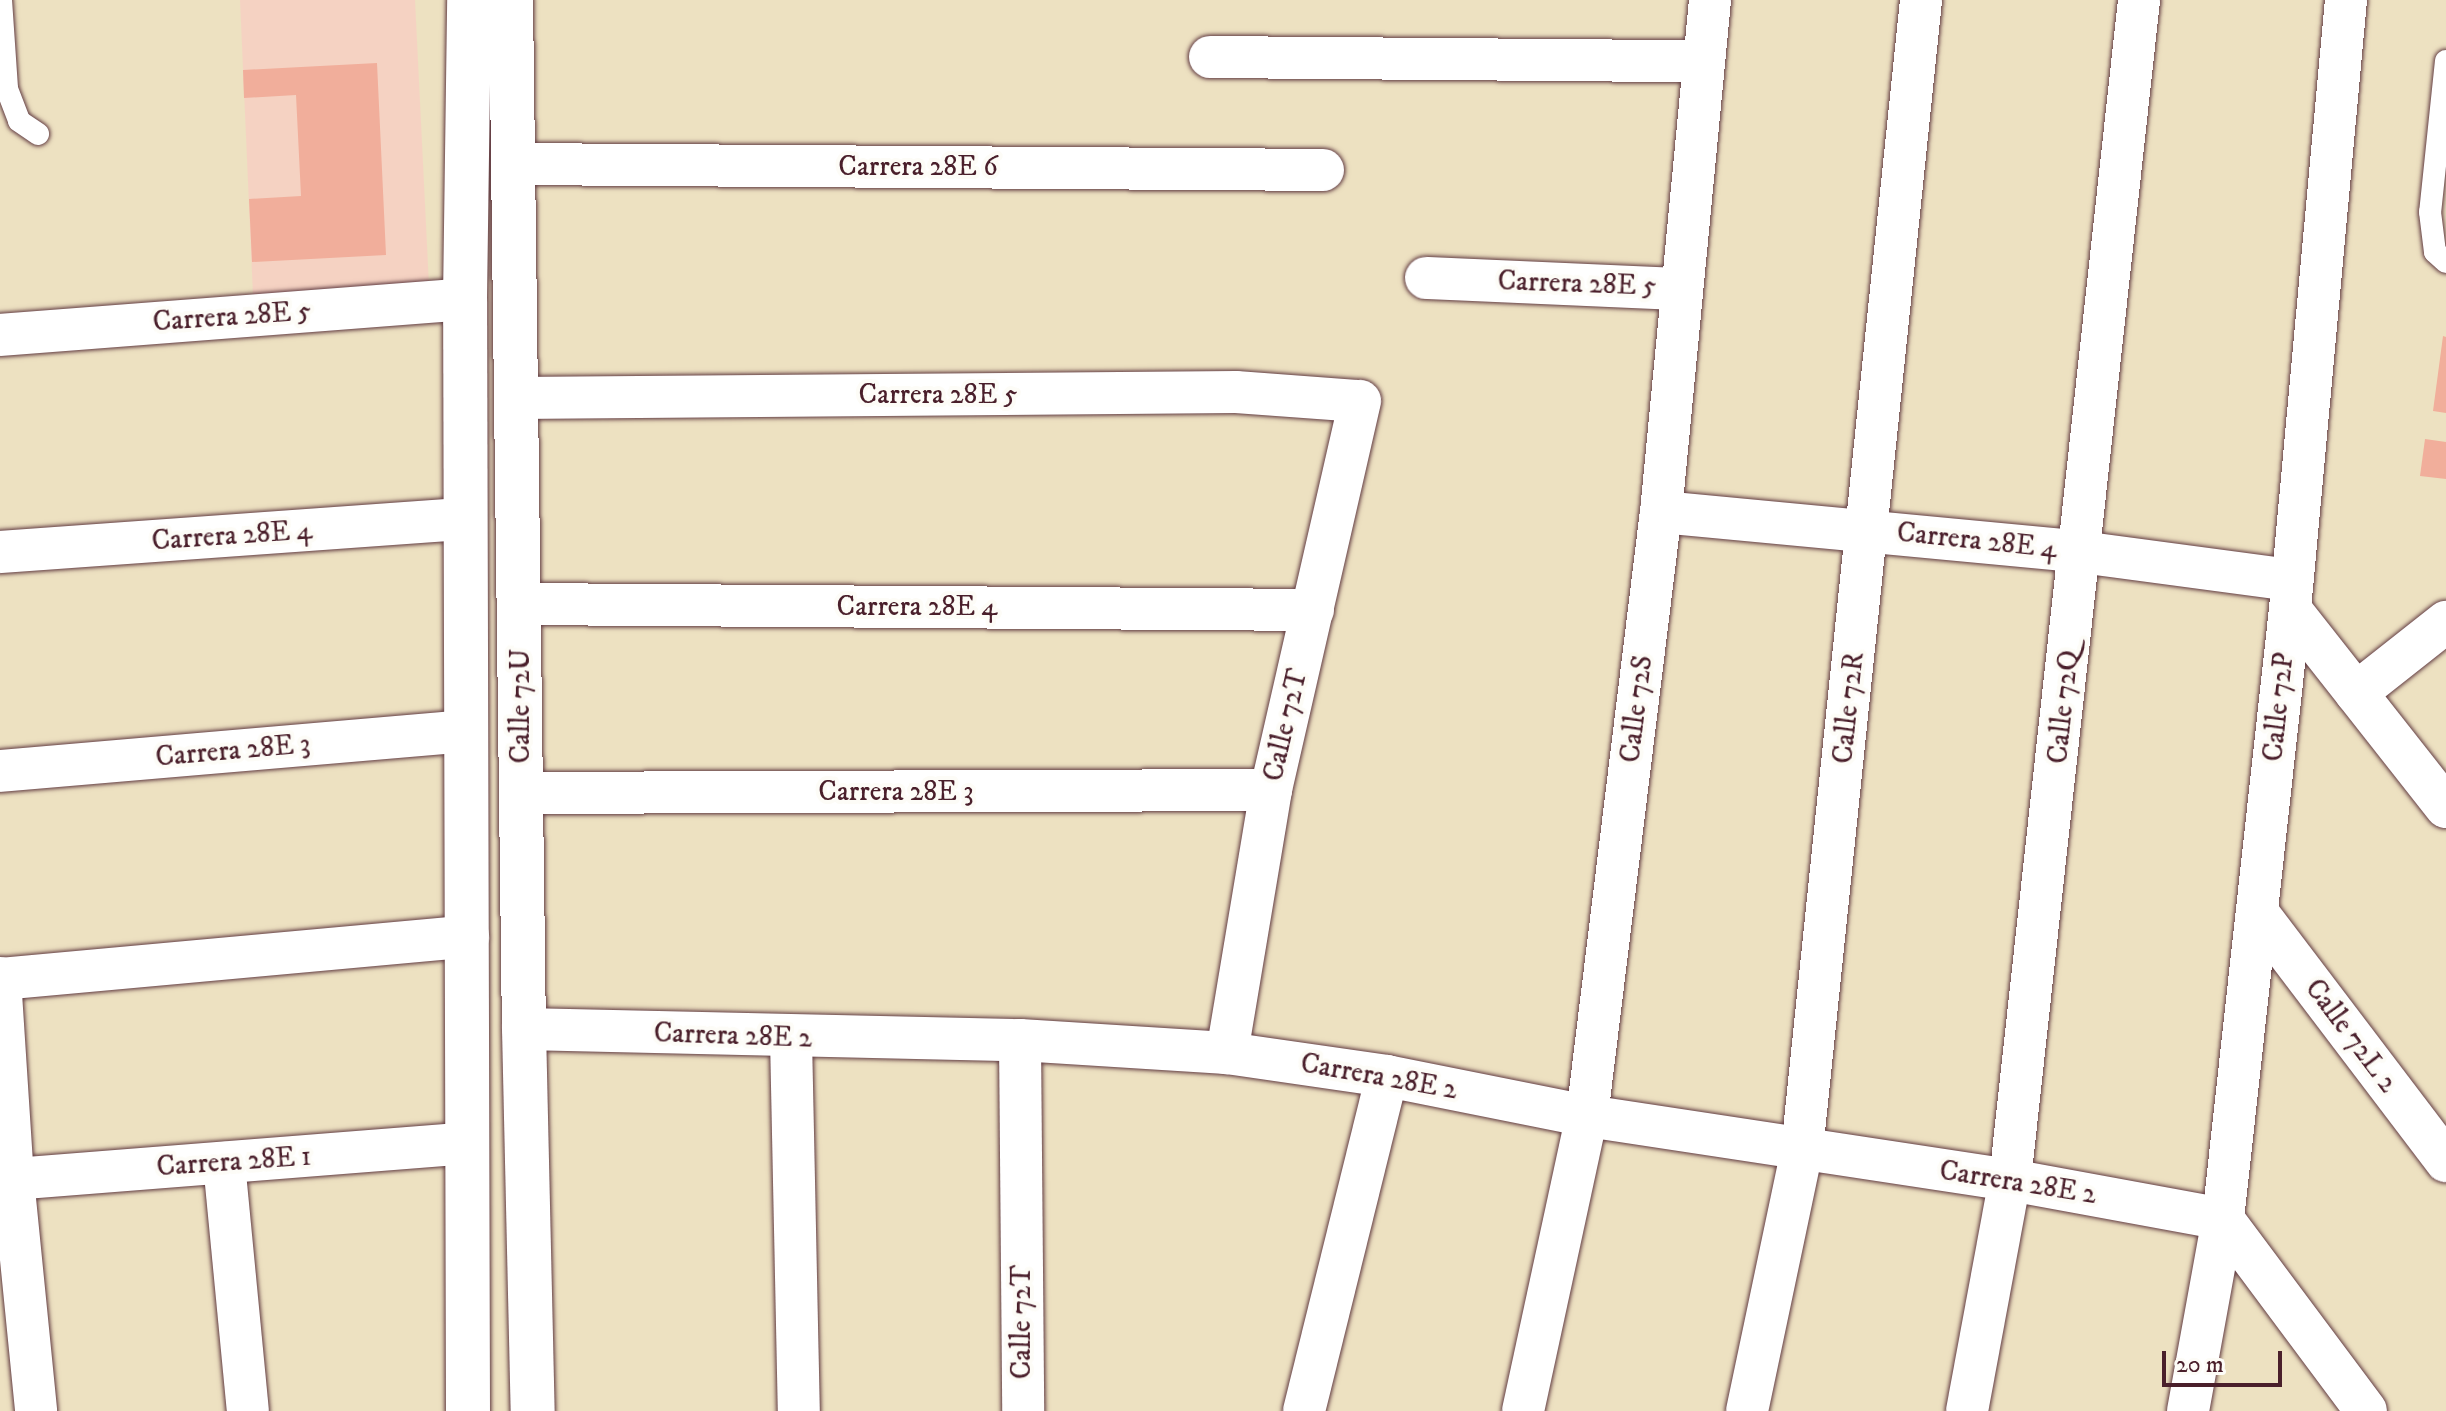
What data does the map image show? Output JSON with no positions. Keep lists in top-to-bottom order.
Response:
{
  "streets": {
    "street": [
      "Carrera 28E 6",
      "Carrera 28E 5",
      "Carrera 28E 4",
      "Calle 72U",
      "Calle 72Q",
      "Calle 72P",
      "Calle 72R",
      "Calle 72S",
      "Calle 72T",
      "Carrera 28E 3",
      "Carrera 28E 2",
      "Calle 72L 2",
      "Carrera 28E 1"
    ]
  },
  "crossings": [
    ["Carrera 28E 6", "Calle 72U"],
    ["Carrera 28E 5", "Calle 72U"],
    ["Carrera 28E 5", "Calle 72S"],
    ["Carrera 28E 5", "Calle 72T"],
    ["Carrera 28E 4", "Calle 72U"],
    ["Carrera 28E 4", "Calle 72Q"],
    ["Carrera 28E 4", "Calle 72P"],
    ["Carrera 28E 4", "Calle 72R"],
    ["Carrera 28E 4", "Calle 72S"],
    ["Carrera 28E 4", "Calle 72T"],
    ["Calle 72U", "Carrera 28E 3"],
    ["Calle 72U", "Carrera 28E 2"],
    ["Calle 72U", "Carrera 28E 1"],
    ["Calle 72Q", "Carrera 28E 2"],
    ["Calle 72P", "Carrera 28E 2"],
    ["Calle 72P", "Calle 72L 2"],
    ["Calle 72R", "Carrera 28E 2"],
    ["Calle 72S", "Carrera 28E 2"],
    ["Calle 72T", "Carrera 28E 3"],
    ["Calle 72T", "Carrera 28E 2"]
  ],
  "scale_bar": "20 m"
}
